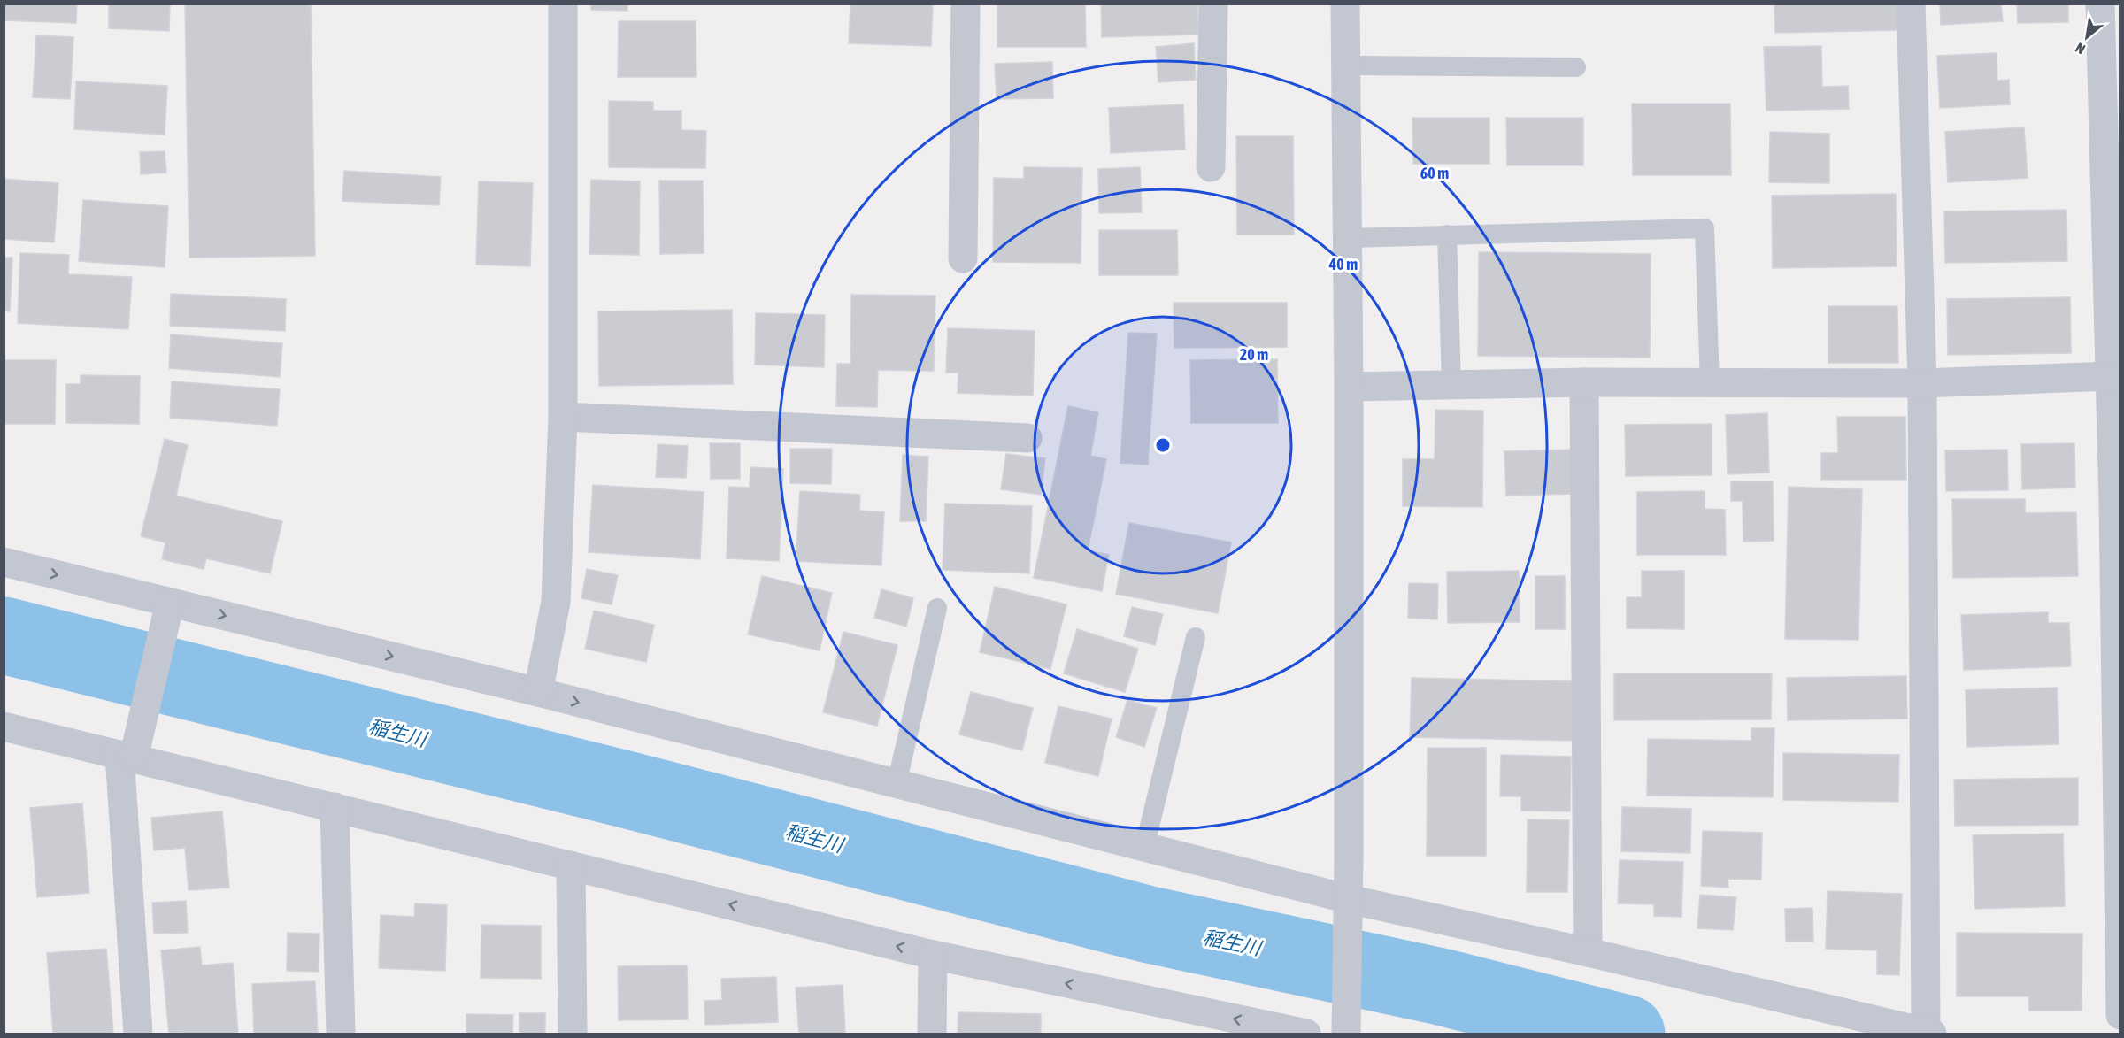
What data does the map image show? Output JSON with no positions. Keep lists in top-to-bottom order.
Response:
{
  "water": ["稲生川"],
  "north": "bottom left",
  "rings": ["60 m", "40 m", "20 m"]
}
